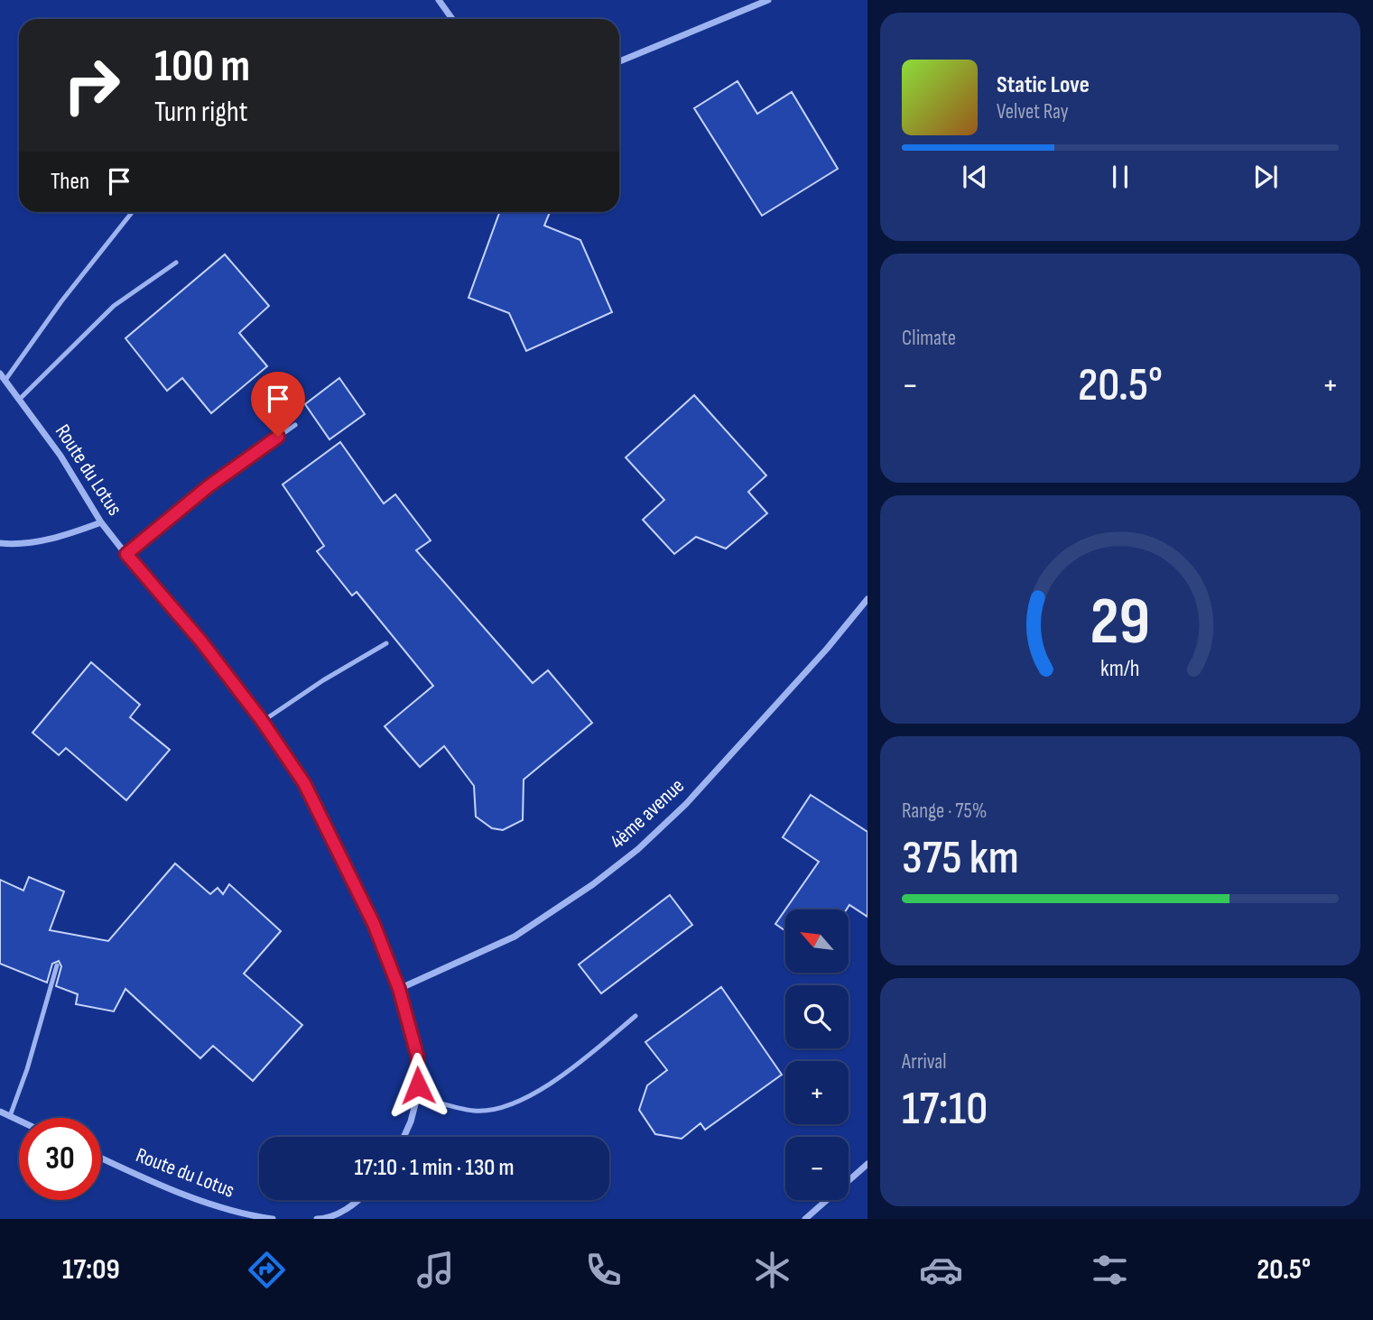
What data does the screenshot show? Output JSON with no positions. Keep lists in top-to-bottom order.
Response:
{
  "streets": {
    "street": ["Route du Lotus", "4ème avenue"]
  },
  "crossings": [
    ["Route du Lotus", "4ème avenue"]
  ],
  "north": "top left",
  "page": {
    "turn": ["100 m", "Turn right"],
    "song": ["Static Love", "Velvet Ray"],
    "then": "Then",
    "tile": [
      "Climate",
      ["Range · 75%", "375 km"],
      ["Arrival", "17:10"]
    ],
    "heat": ["−", "20.5°", "+"],
    "map_buttons": ["+", "−"],
    "limit": "30",
    "trip": "17:10 · 1 min · 130 m",
    "tabs": ["17:09", "20.5°"],
    "gauge": ["29", "km/h"]
  }
}
